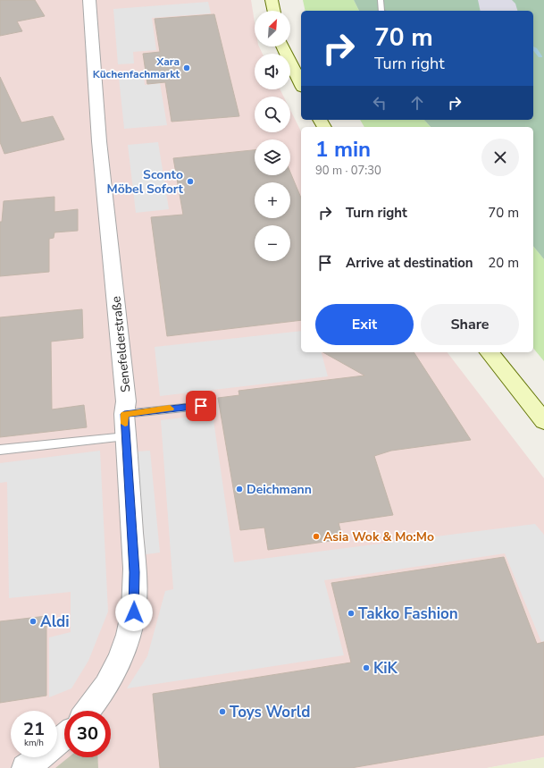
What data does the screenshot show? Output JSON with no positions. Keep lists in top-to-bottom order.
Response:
{
  "streets": {
    "street": ["Senefelderstraße"]
  },
  "places": [
    "Xara Küchenfachmarkt",
    "Sconto Möbel Sofort",
    "Deichmann",
    "Asia Wok & Mo:Mo",
    "Takko Fashion",
    "Aldi",
    "KiK",
    "Toys World"
  ],
  "north": "top right",
  "page": {
    "map_buttons": ["+", "−"],
    "turn": ["70 m", "Turn right"],
    "heading": ["1 min", "90 m · 07:30"],
    "list": [
      {
        "name": "Turn right",
        "value": "70 m"
      },
      {
        "name": "Arrive at destination",
        "value": "20 m"
      }
    ],
    "buttons": ["Exit", "Share"],
    "speed": "21 km/h",
    "limit": "30"
  }
}
